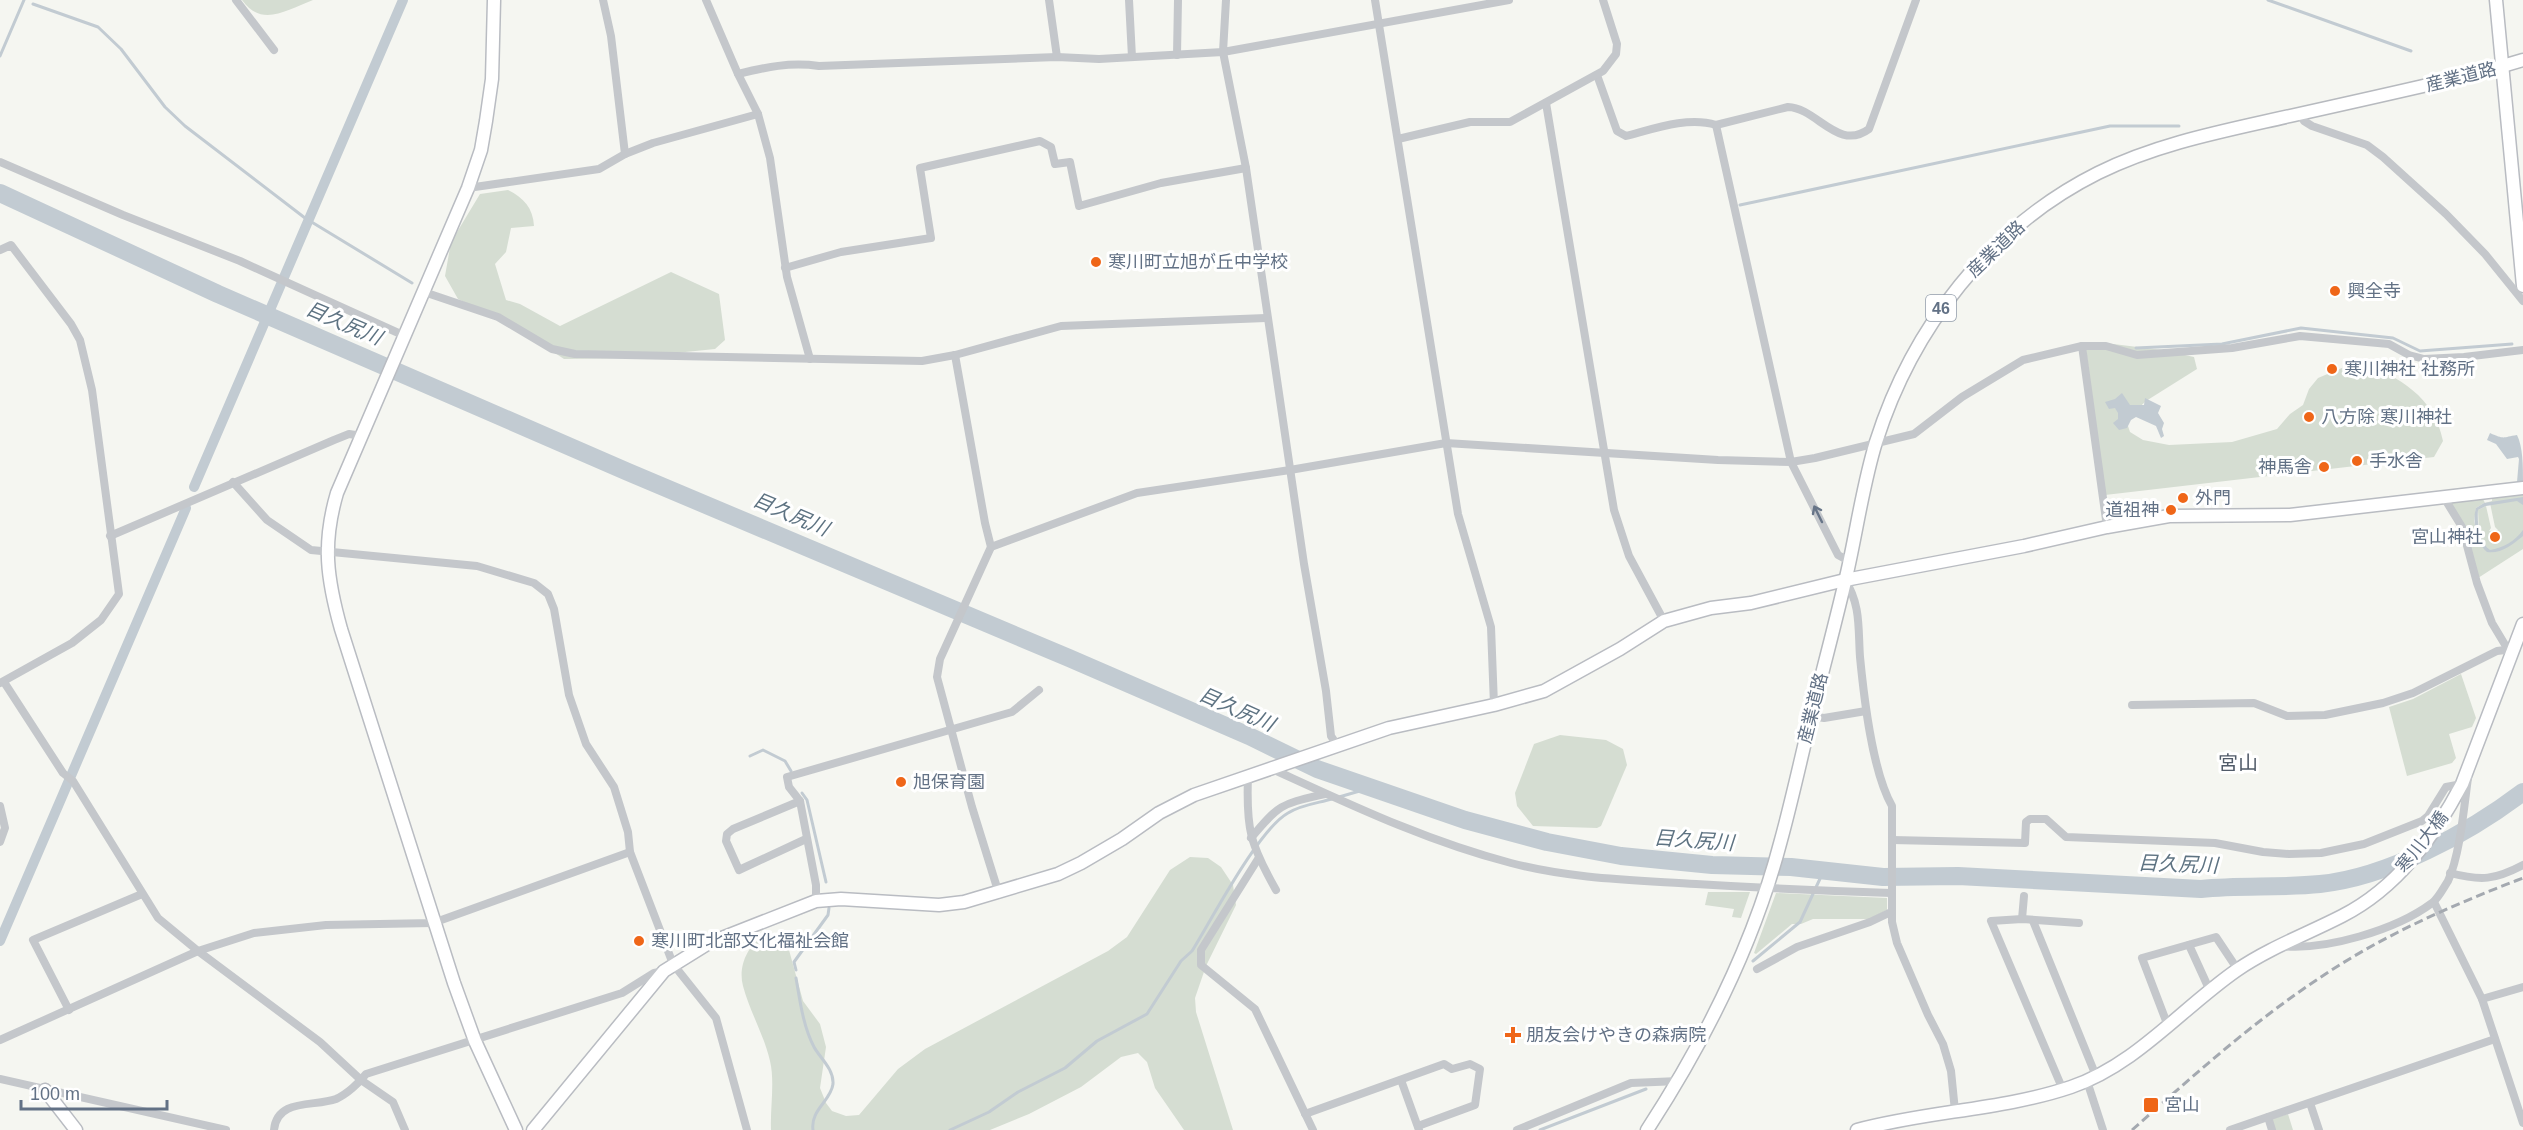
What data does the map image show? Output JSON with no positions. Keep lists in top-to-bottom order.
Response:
{
  "streets": {
    "street": ["産業道路", "46", "寒川大橋"]
  },
  "crossings": [
    ["産業道路", "46"]
  ],
  "districts": ["宮山"],
  "water": ["目久尻川"],
  "places": {
    "other": [
      "寒川町立旭が丘中学校",
      "興全寺",
      "寒川神社 社務所",
      "八方除 寒川神社",
      "手水舎",
      "神馬舎",
      "外門",
      "道祖神",
      "宮山神社",
      "旭保育園",
      "寒川町北部文化福祉会館"
    ],
    "health": ["朋友会けやきの森病院"],
    "transit": ["宮山"]
  },
  "scale_bar": "100 m"
}
